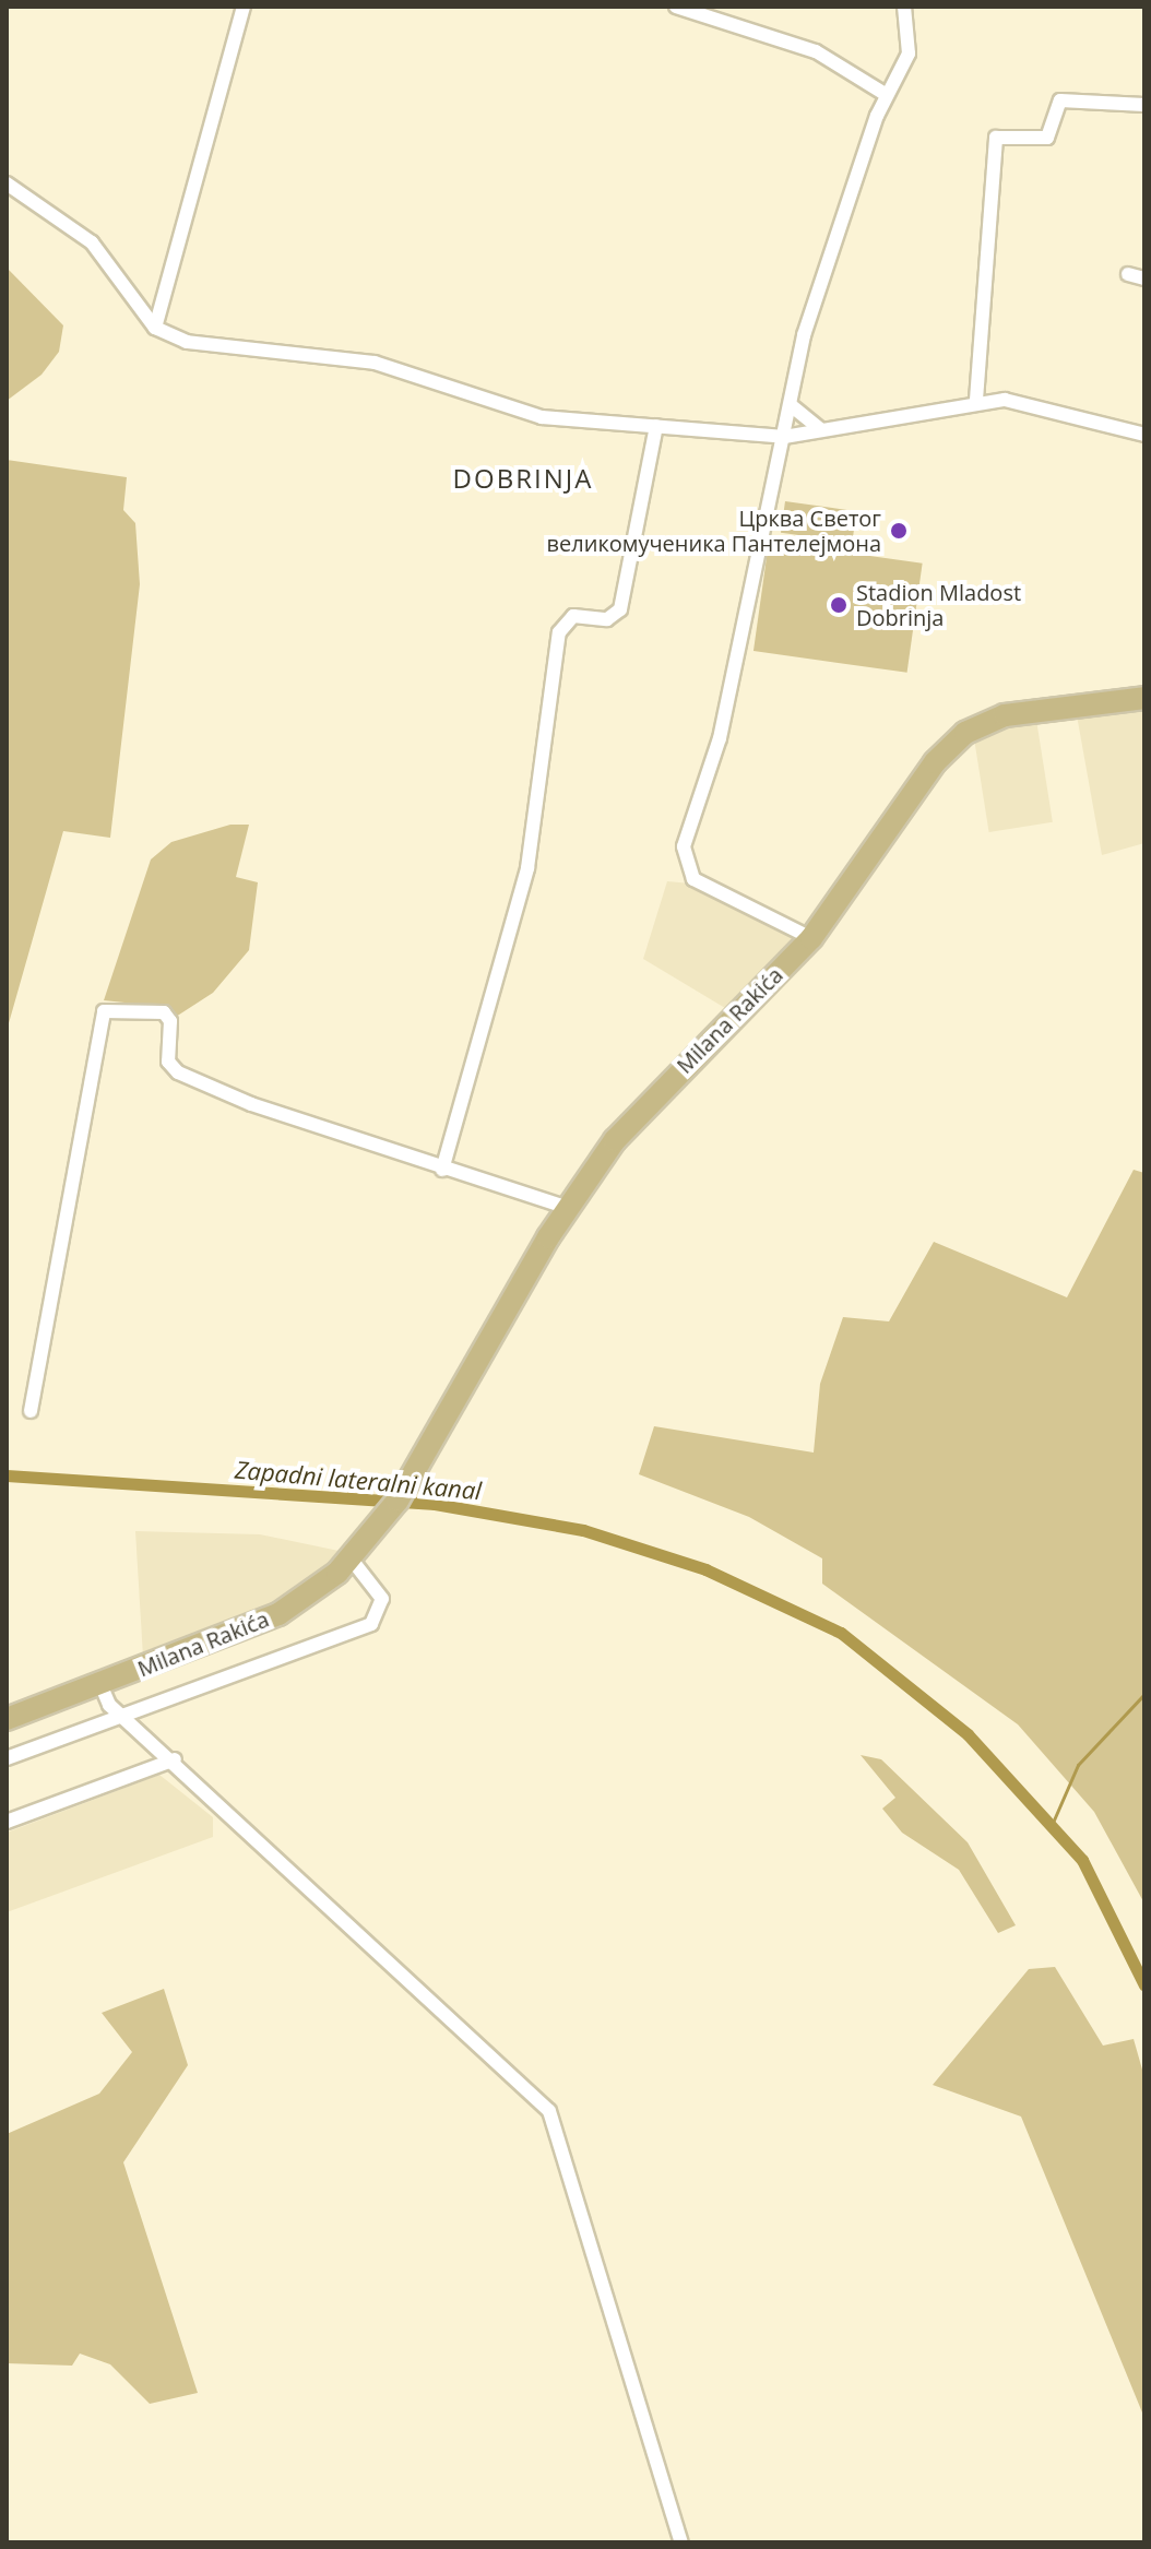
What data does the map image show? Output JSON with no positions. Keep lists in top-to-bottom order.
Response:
{
  "streets": {
    "main road": ["Milana Rakića"]
  },
  "districts": ["DOBRINJA"],
  "water": ["Zapadni lateralni kanal"],
  "places": ["Црква Светог великомученика Пантелејмона", "Stadion Mladost Dobrinja"]
}
